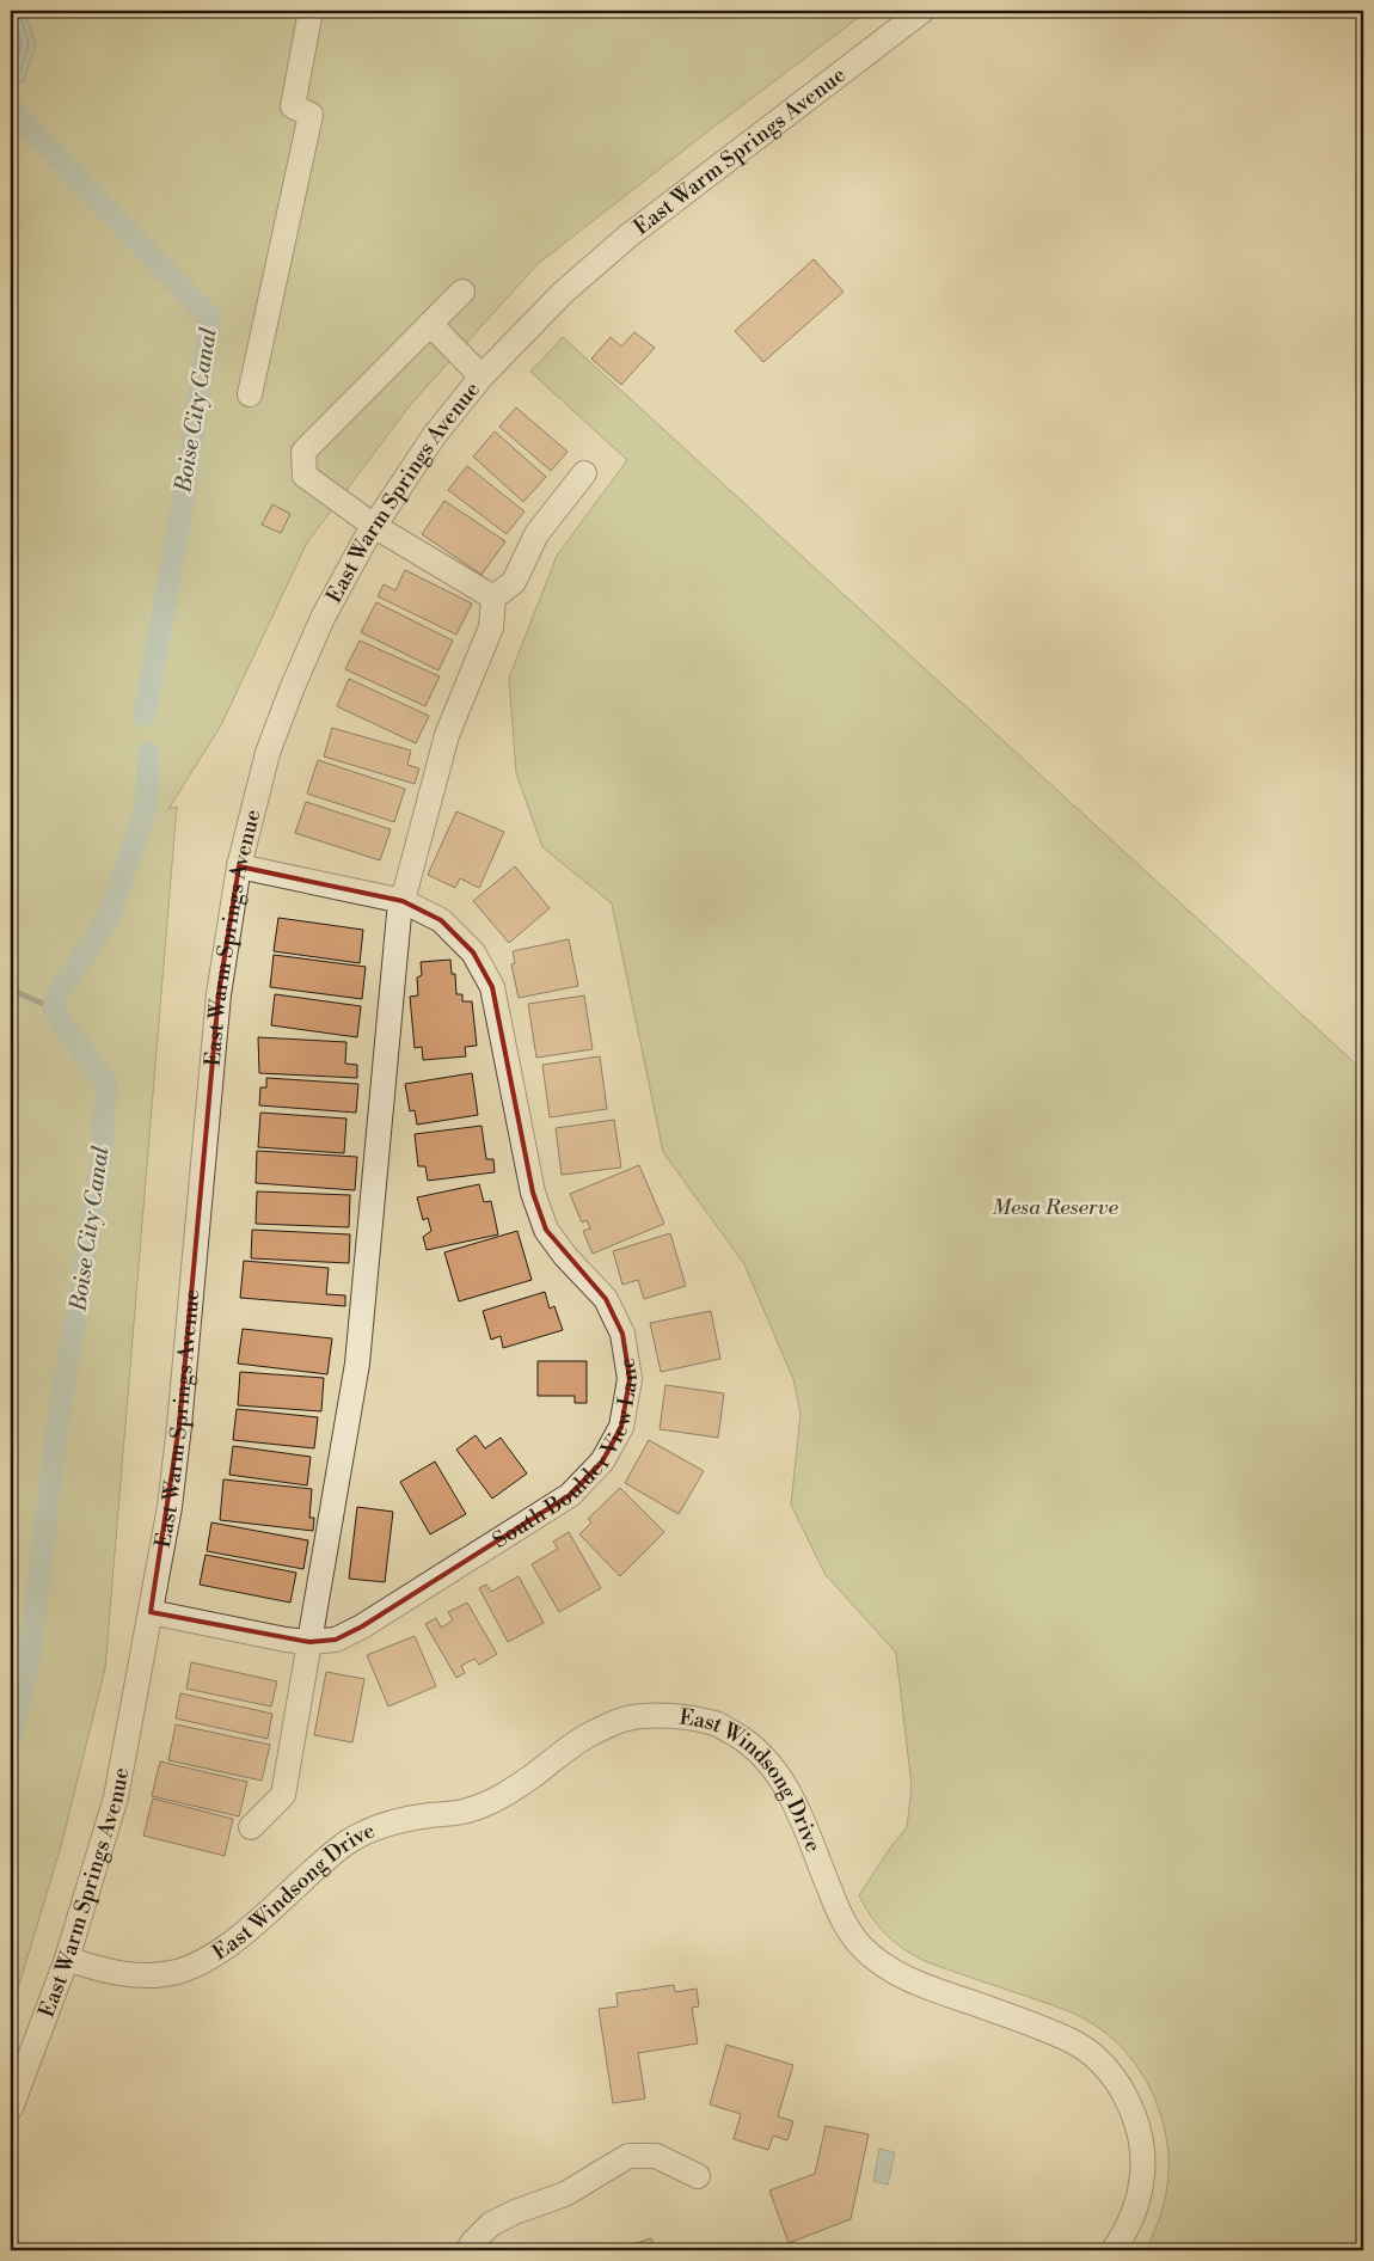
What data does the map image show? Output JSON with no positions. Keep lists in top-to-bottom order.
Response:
{
  "streets": {
    "street": ["East Warm Springs Avenue", "South Boulder View Lane", "East Windsong Drive"]
  },
  "crossings": [
    ["East Warm Springs Avenue", "South Boulder View Lane"],
    ["East Warm Springs Avenue", "East Windsong Drive"]
  ],
  "water": ["Boise City Canal"],
  "parks": ["Mesa Reserve"]
}
